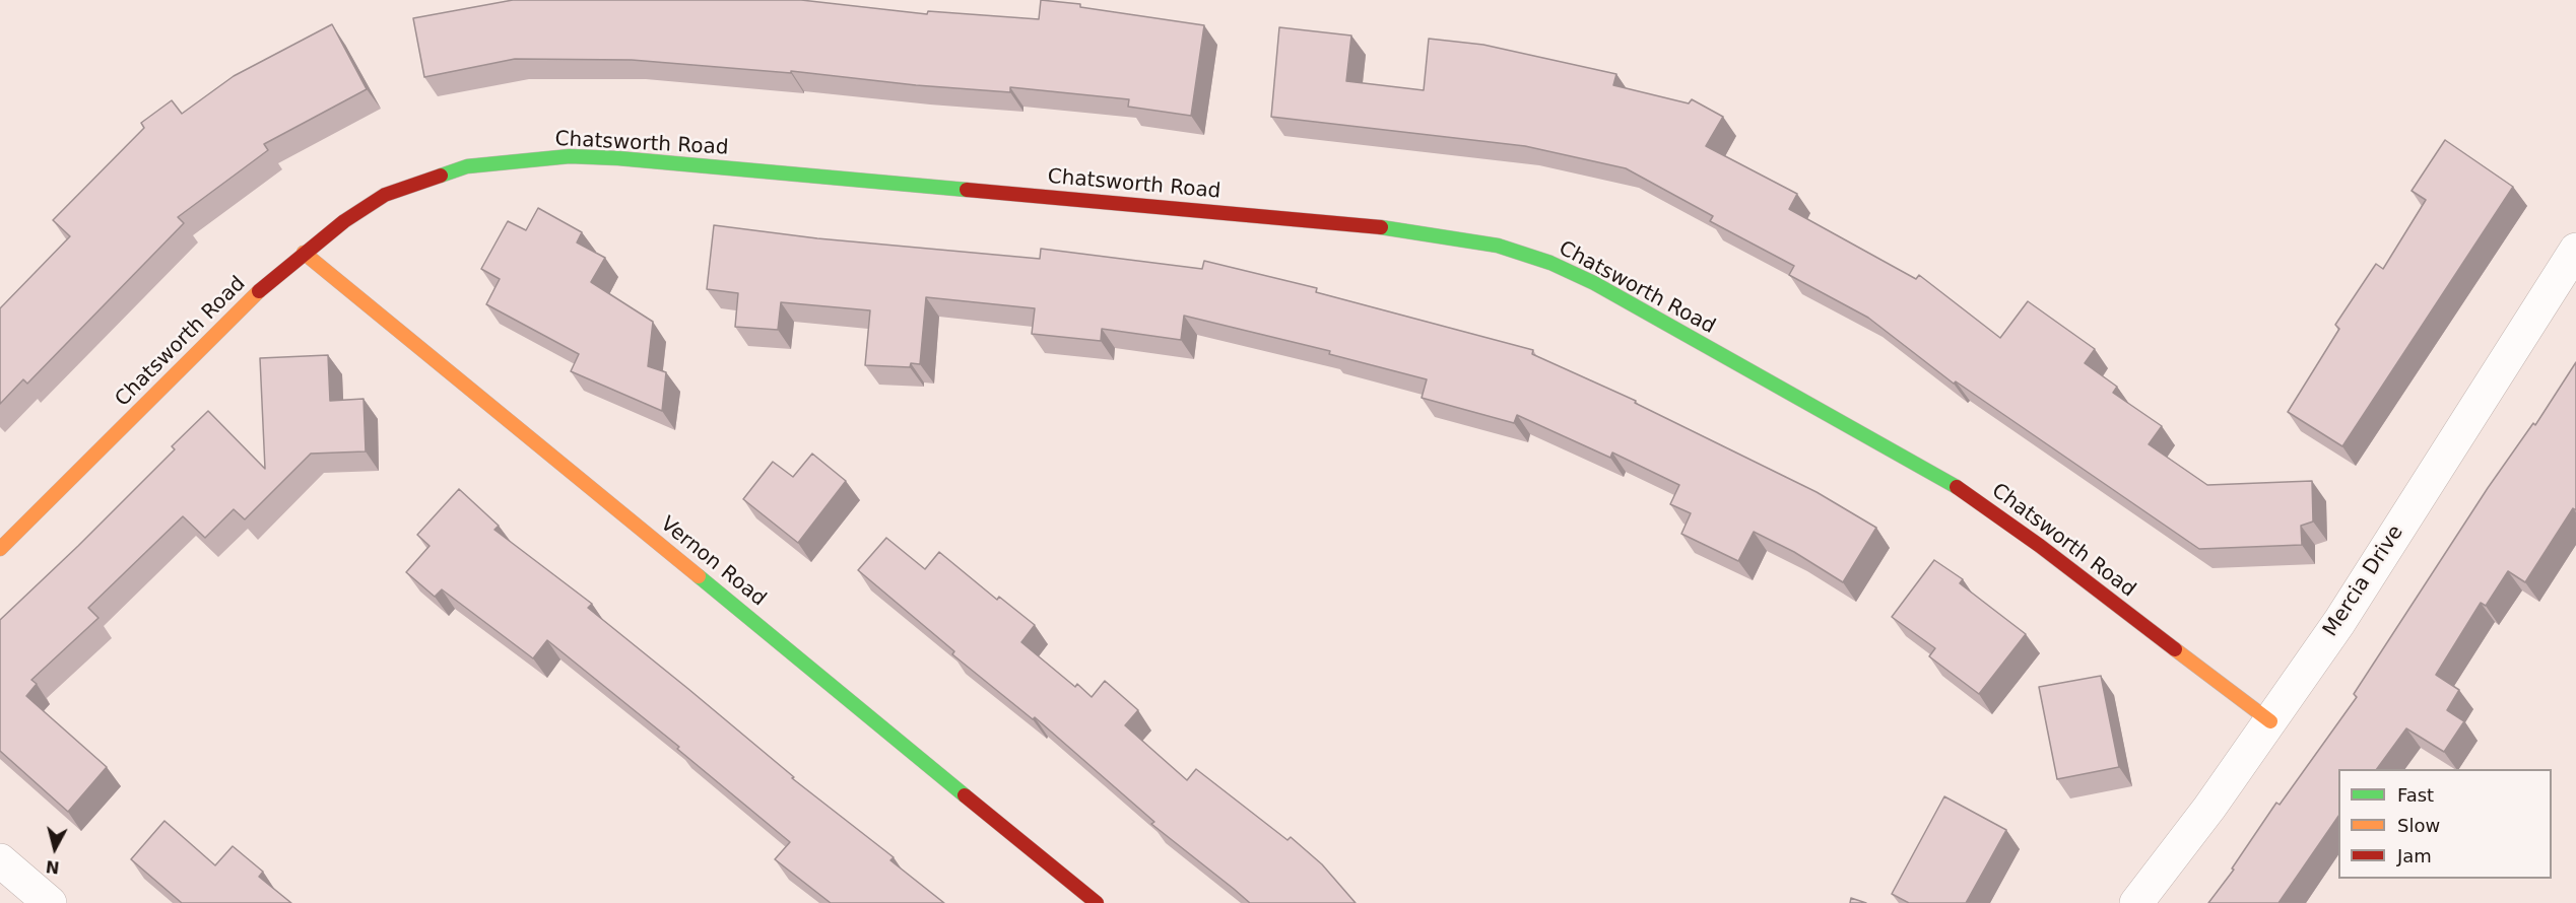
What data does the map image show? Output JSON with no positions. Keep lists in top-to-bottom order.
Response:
{
  "streets": {
    "street": ["Chatsworth Road", "Vernon Road", "Mercia Drive"]
  },
  "crossings": [
    ["Chatsworth Road", "Vernon Road"],
    ["Chatsworth Road", "Mercia Drive"]
  ],
  "legend": ["Fast", "Slow", "Jam"],
  "north": "bottom"
}
